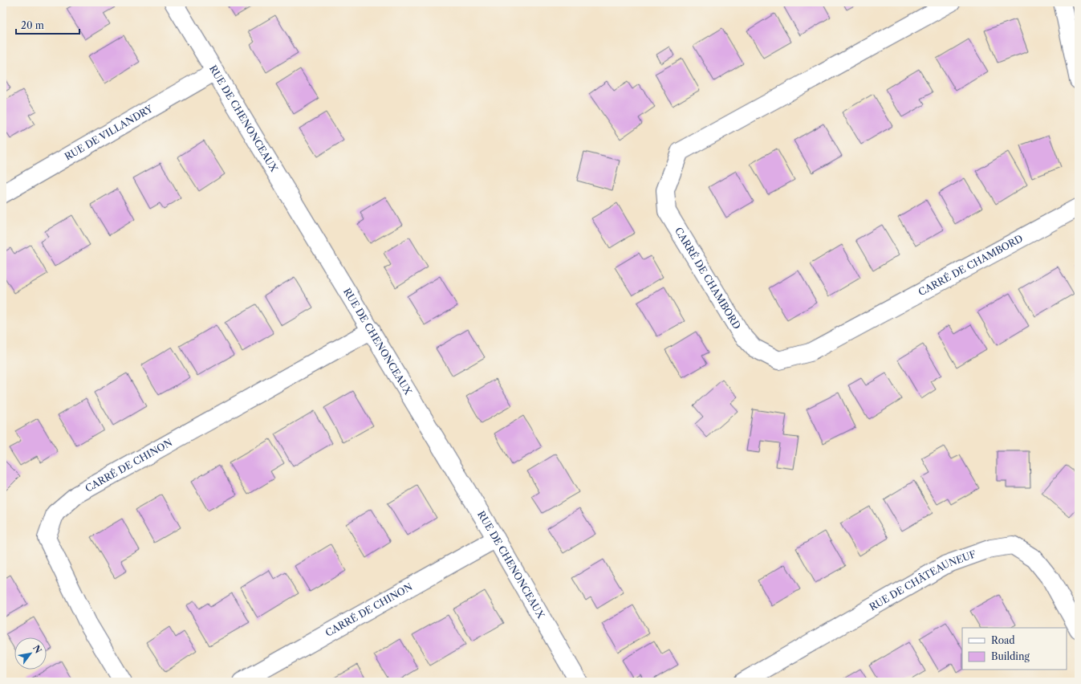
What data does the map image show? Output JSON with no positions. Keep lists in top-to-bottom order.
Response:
{
  "streets": {
    "street": [
      "RUE DE CHENONCEAUX",
      "RUE DE VILLANDRY",
      "CARRÉ DE CHAMBORD",
      "CARRÉ DE CHINON",
      "RUE DE CHÂTEAUNEUF"
    ]
  },
  "crossings": [
    ["RUE DE CHENONCEAUX", "RUE DE VILLANDRY"],
    ["RUE DE CHENONCEAUX", "CARRÉ DE CHINON"]
  ],
  "legend": ["Road", "Building"],
  "scale_bar": "20 m",
  "north": "top right"
}
